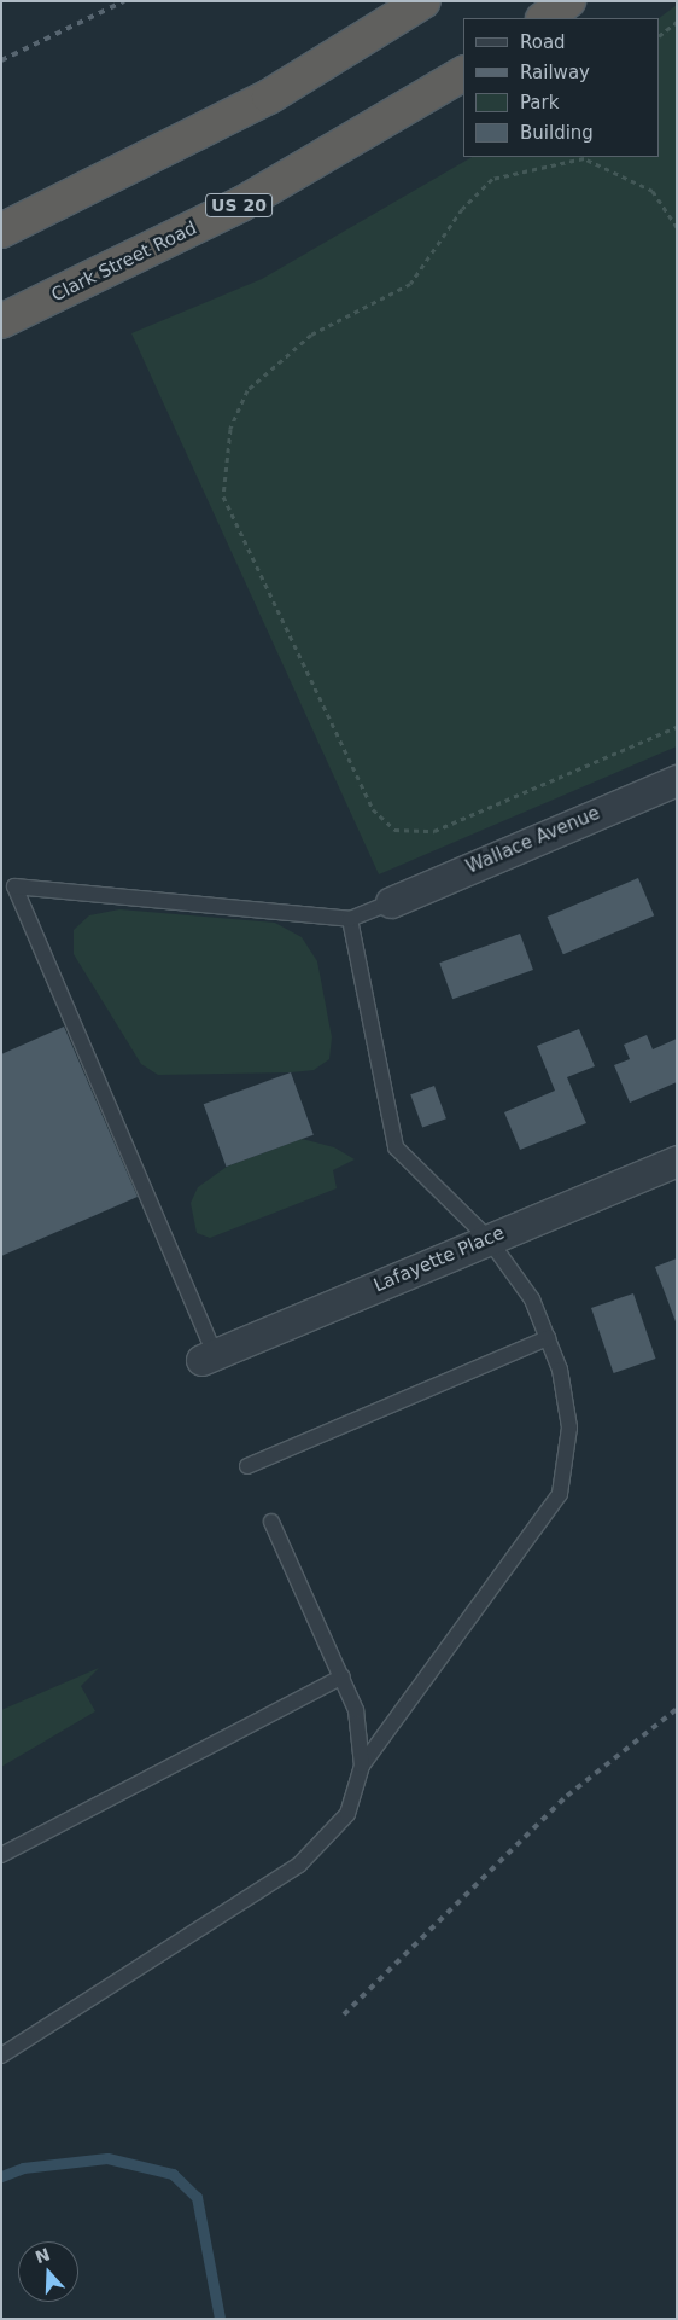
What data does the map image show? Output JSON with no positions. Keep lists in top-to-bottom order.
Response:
{
  "streets": {
    "highway": ["US 20", "Clark Street Road"],
    "street": ["Wallace Avenue", "Lafayette Place"]
  },
  "legend": [
    "Road",
    "Railway",
    "Park",
    "Building"
  ],
  "north": "top"
}
